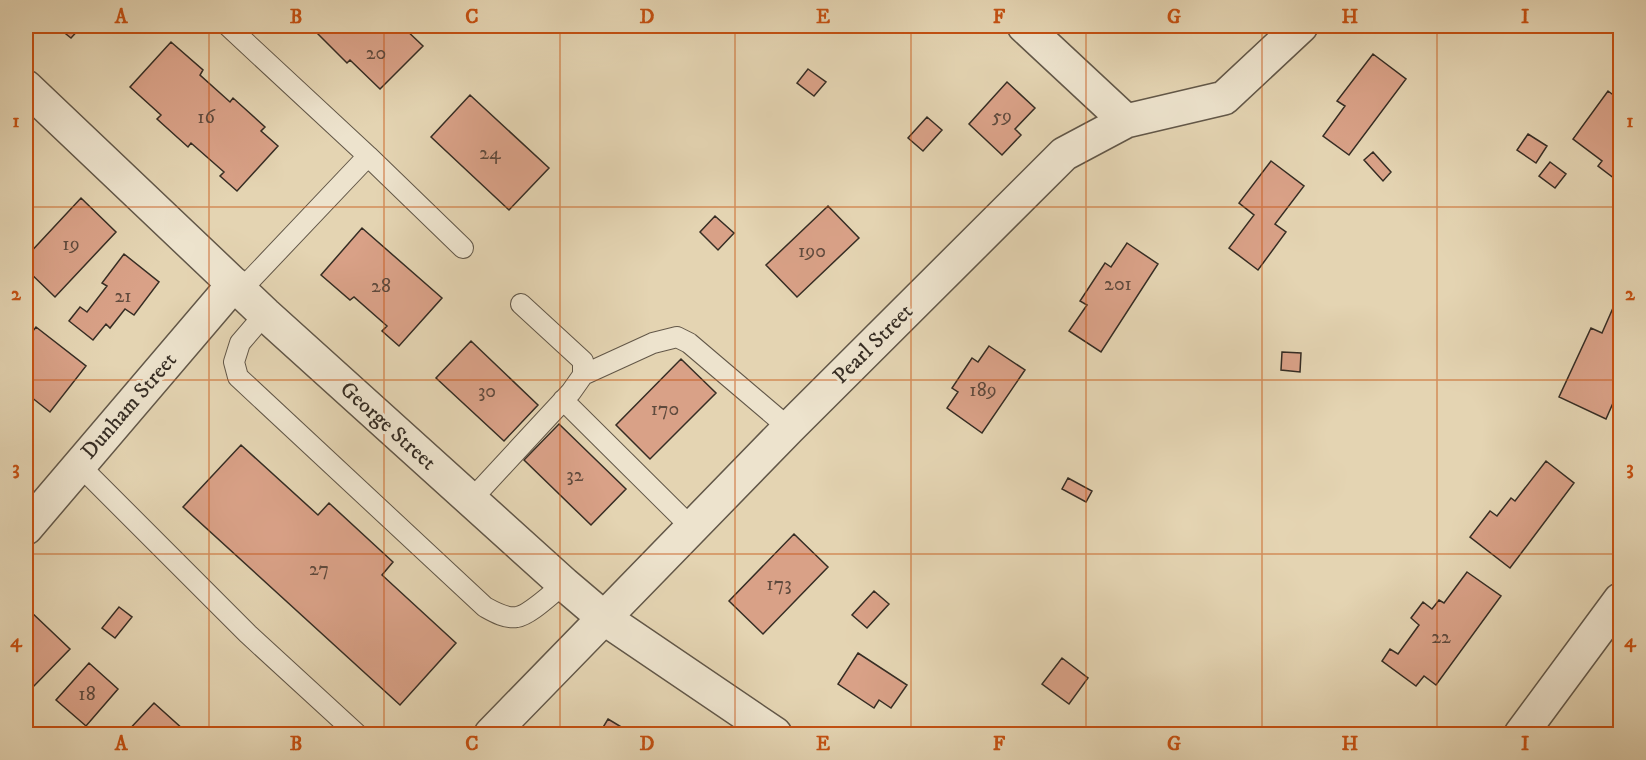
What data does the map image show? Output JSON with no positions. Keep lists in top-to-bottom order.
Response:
{
  "streets": {
    "street": ["Pearl Street", "Dunham Street", "George Street"]
  },
  "crossings": [
    ["Pearl Street", "George Street"],
    ["Dunham Street", "George Street"]
  ],
  "house_numbers": [
    "20",
    "59",
    "16",
    "24",
    "19",
    "190",
    "201",
    "28",
    "21",
    "189",
    "30",
    "170",
    "32",
    "27",
    "173",
    "22",
    "18"
  ],
  "grid": {
    "columns": [
      "A",
      "B",
      "C",
      "D",
      "E",
      "F",
      "G",
      "H",
      "I"
    ],
    "rows": [
      "1",
      "2",
      "3",
      "4"
    ]
  }
}
